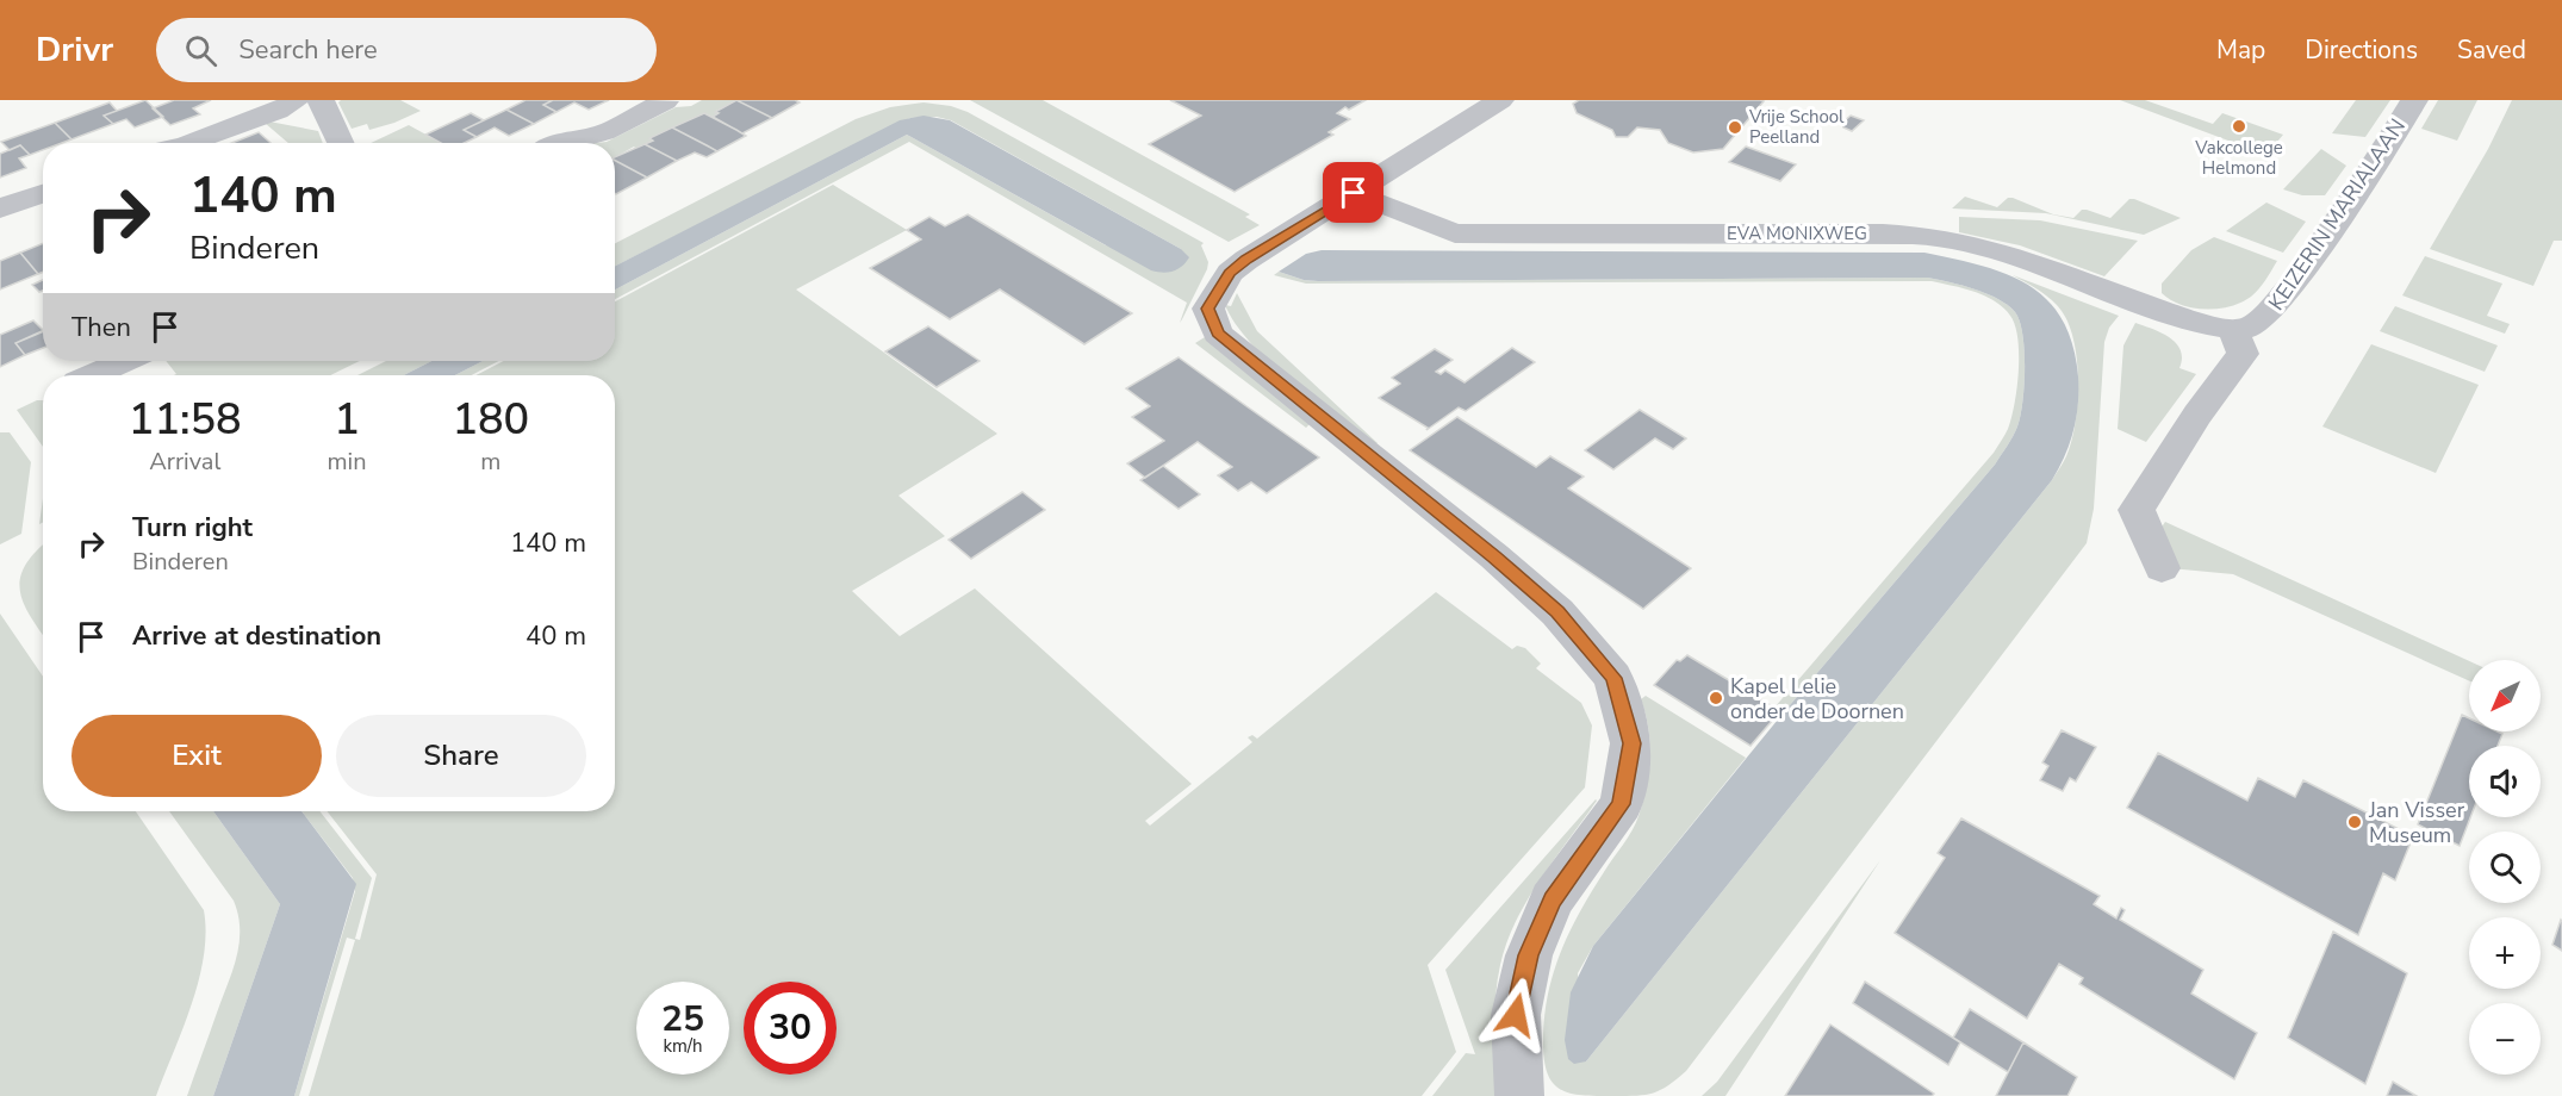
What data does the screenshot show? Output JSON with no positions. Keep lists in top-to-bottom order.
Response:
{
  "streets": {
    "street": ["KEIZERIN MARIALAAN", "EVA MONIXWEG"]
  },
  "crossings": [
    ["KEIZERIN MARIALAAN", "EVA MONIXWEG"]
  ],
  "places": [
    "Vakcollege Helmond",
    "Vrije School Peelland",
    "Kapel Lelie onder de Doornen",
    "Jan Visser Museum"
  ],
  "north": "bottom left",
  "page": {
    "header": "Drivr",
    "search": "Search here",
    "nav": ["Map", "Directions", "Saved"],
    "turn": ["140 m", "Binderen"],
    "then": "Then",
    "eta": [
      "11:58",
      "Arrival",
      "1",
      "min",
      "180",
      "m"
    ],
    "list": [
      {
        "name": "Turn right",
        "note": "Binderen",
        "value": "140 m"
      },
      {
        "name": "Arrive at destination",
        "value": "40 m"
      }
    ],
    "map_buttons": ["+", "−"],
    "buttons": ["Exit", "Share"],
    "speed": "25 km/h",
    "limit": "30"
  }
}
